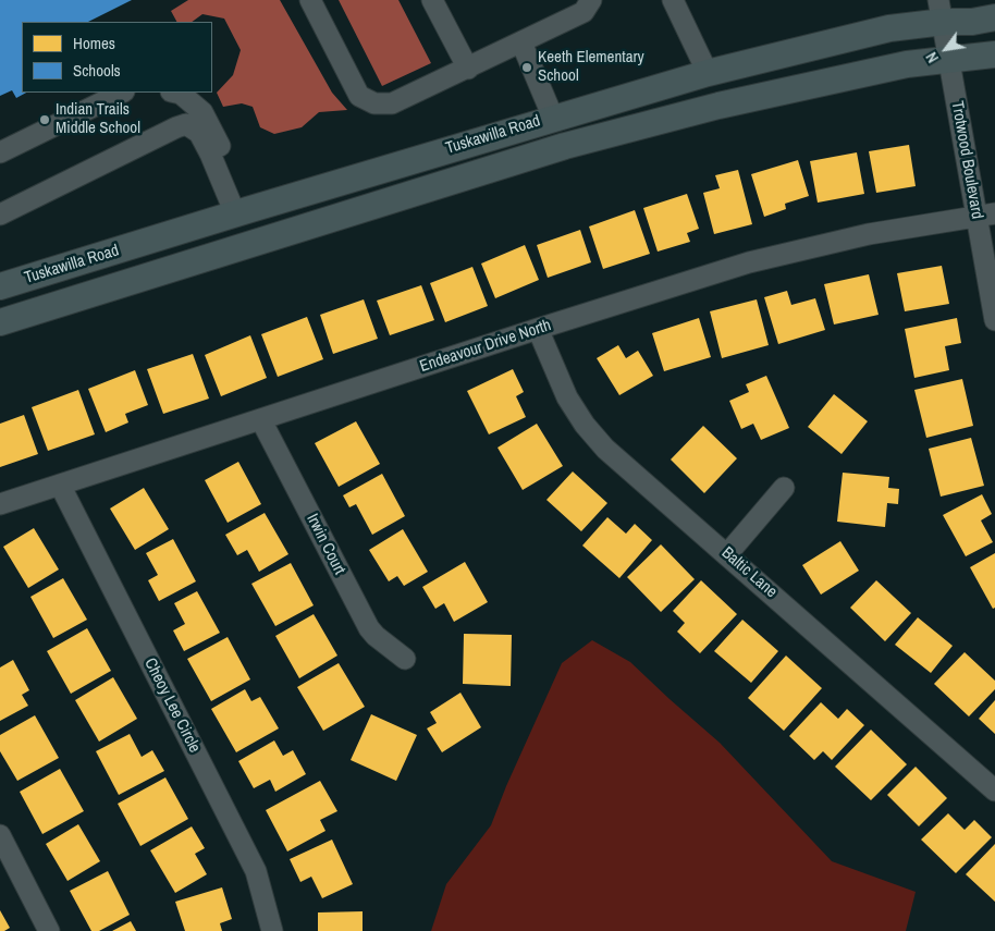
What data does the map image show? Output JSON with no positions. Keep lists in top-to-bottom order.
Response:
{
  "streets": {
    "main road": ["Tuskawilla Road"],
    "street": [
      "Trotwood Boulevard",
      "Endeavour Drive North",
      "Irwin Court",
      "Baltic Lane",
      "Cheoy Lee Circle"
    ]
  },
  "crossings": [
    ["Tuskawilla Road", "Trotwood Boulevard"],
    ["Trotwood Boulevard", "Endeavour Drive North"],
    ["Endeavour Drive North", "Irwin Court"],
    ["Endeavour Drive North", "Baltic Lane"],
    ["Endeavour Drive North", "Cheoy Lee Circle"]
  ],
  "places": ["Keeth Elementary School", "Indian Trails Middle School"],
  "legend": ["Homes", "Schools"],
  "north": "bottom left"
}
